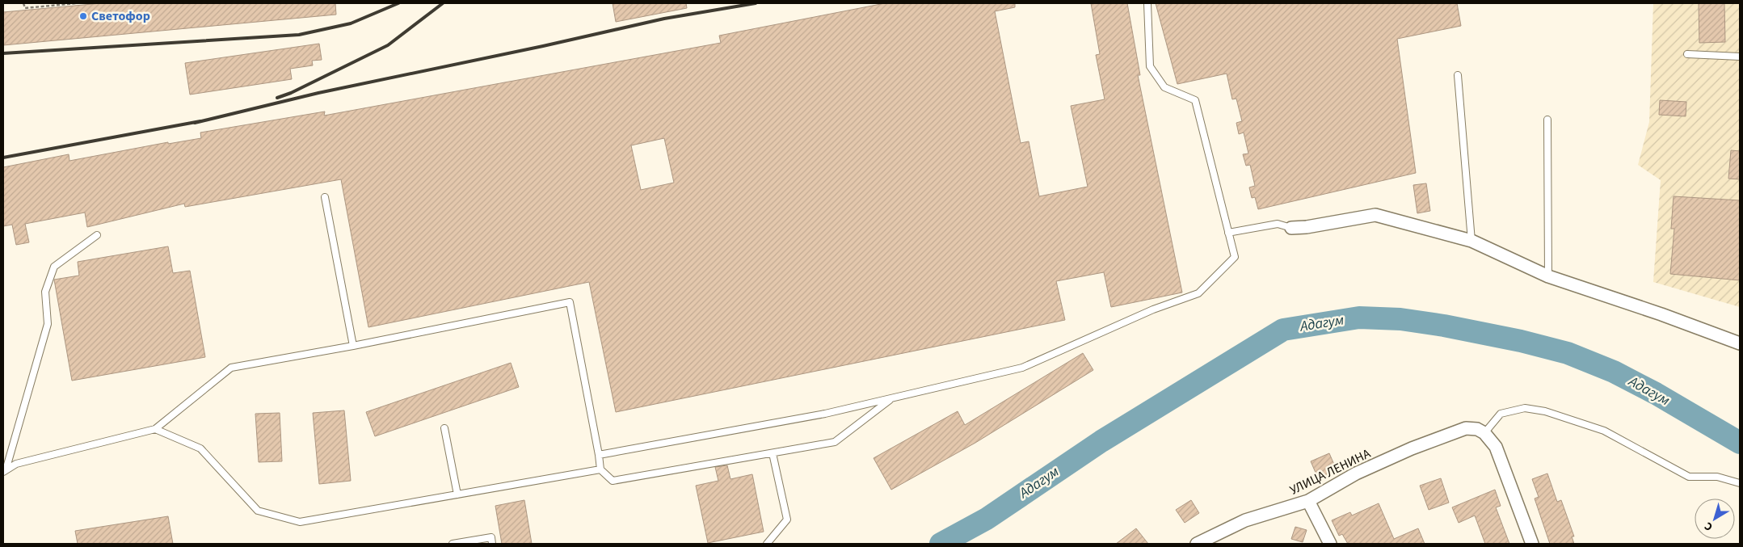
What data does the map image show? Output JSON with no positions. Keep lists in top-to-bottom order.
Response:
{
  "streets": {
    "street": ["УЛИЦА ЛЕНИНА"]
  },
  "water": ["Адагум"],
  "places": ["Светофор"],
  "north": "bottom left"
}
